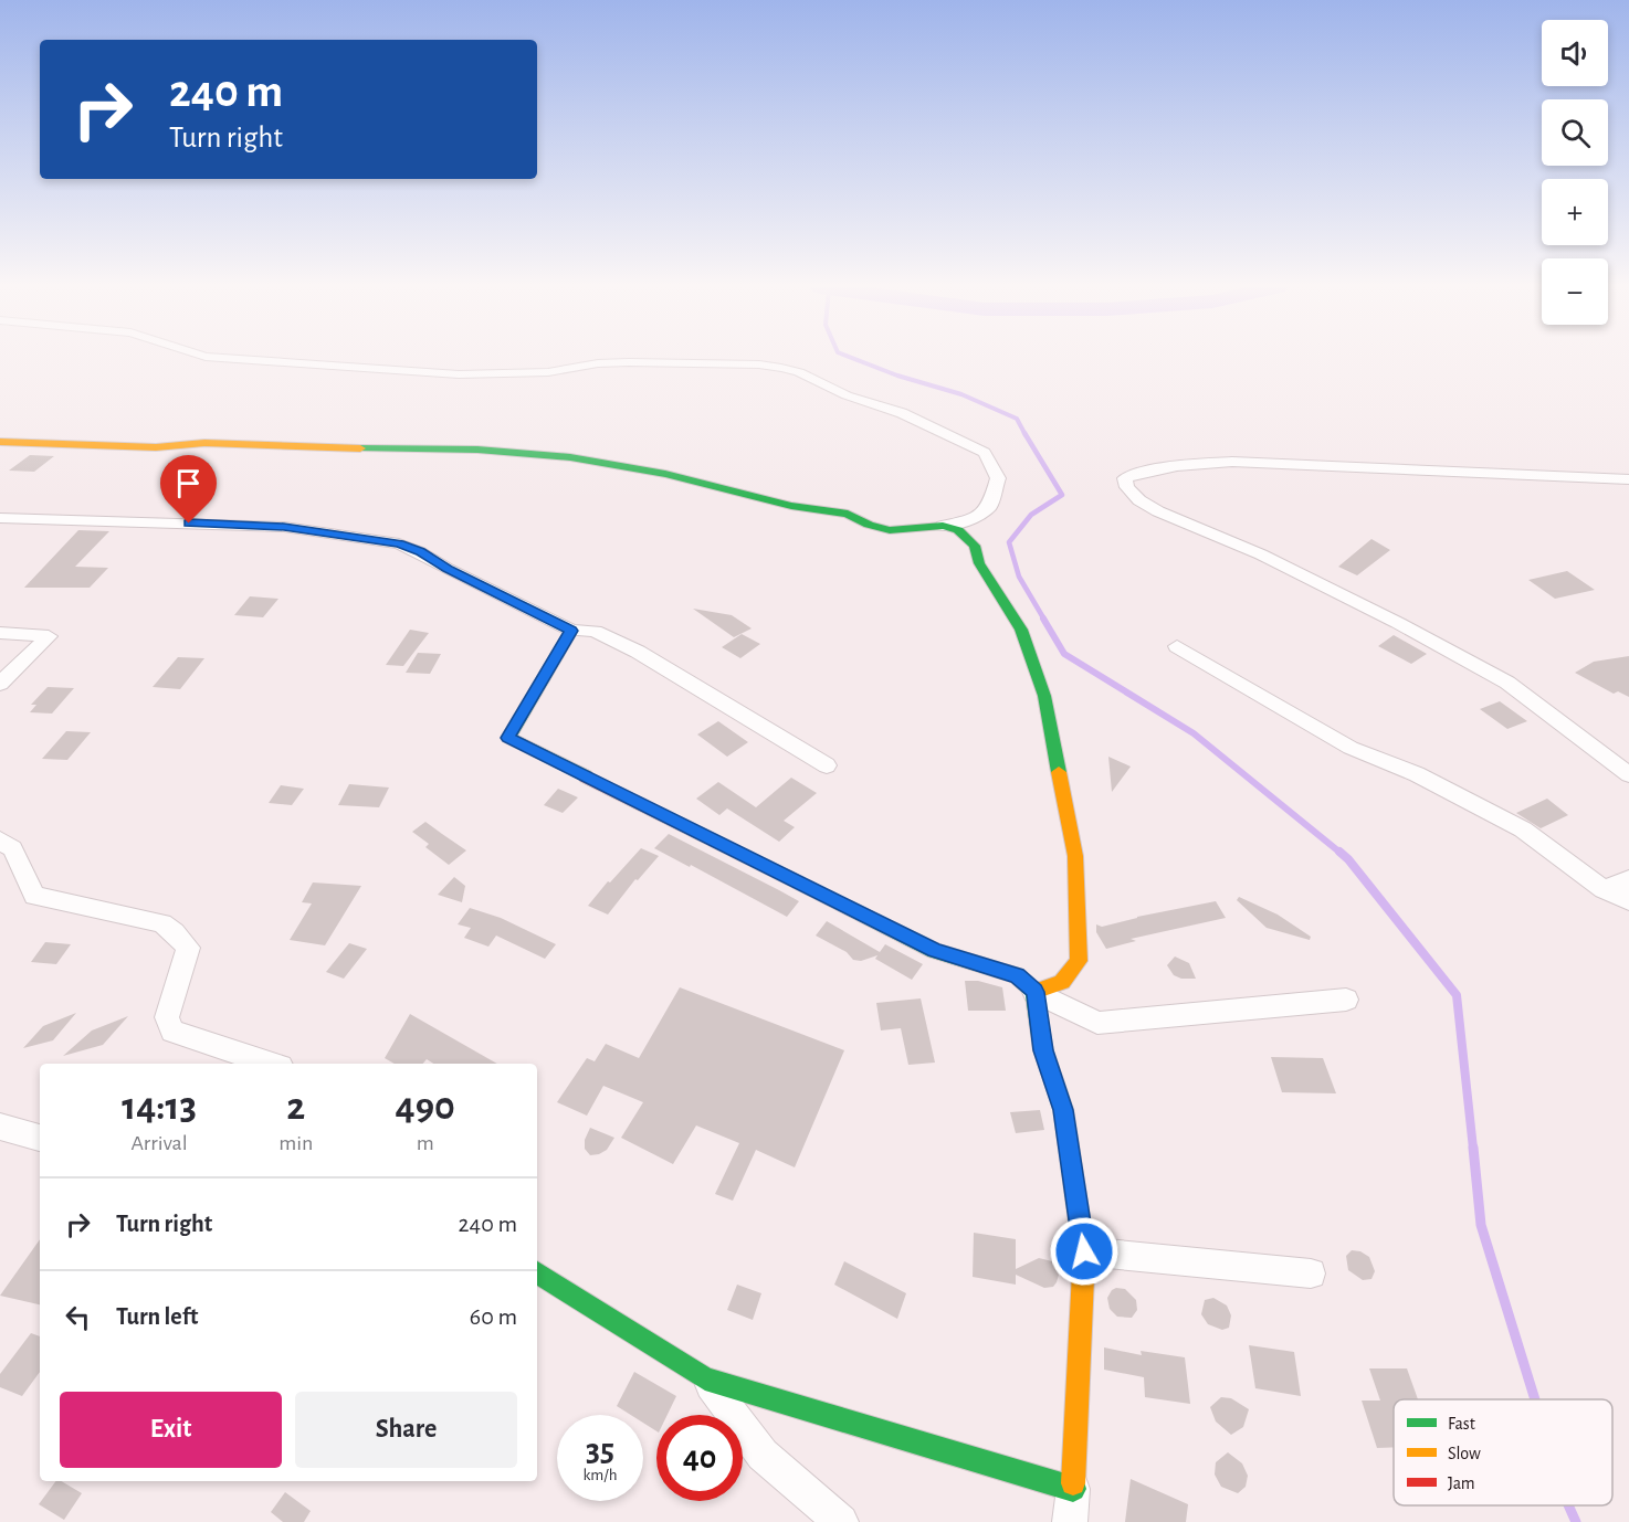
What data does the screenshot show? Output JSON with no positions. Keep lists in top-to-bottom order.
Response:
{
  "legend": ["Fast", "Slow", "Jam"],
  "page": {
    "map_buttons": ["+", "−"],
    "turn": ["240 m", "Turn right"],
    "eta": [
      "14:13",
      "Arrival",
      "2",
      "min",
      "490",
      "m"
    ],
    "list": [
      {
        "name": "Turn right",
        "value": "240 m"
      },
      {
        "name": "Turn left",
        "value": "60 m"
      }
    ],
    "buttons": ["Exit", "Share"],
    "speed": "35 km/h",
    "limit": "40"
  }
}
